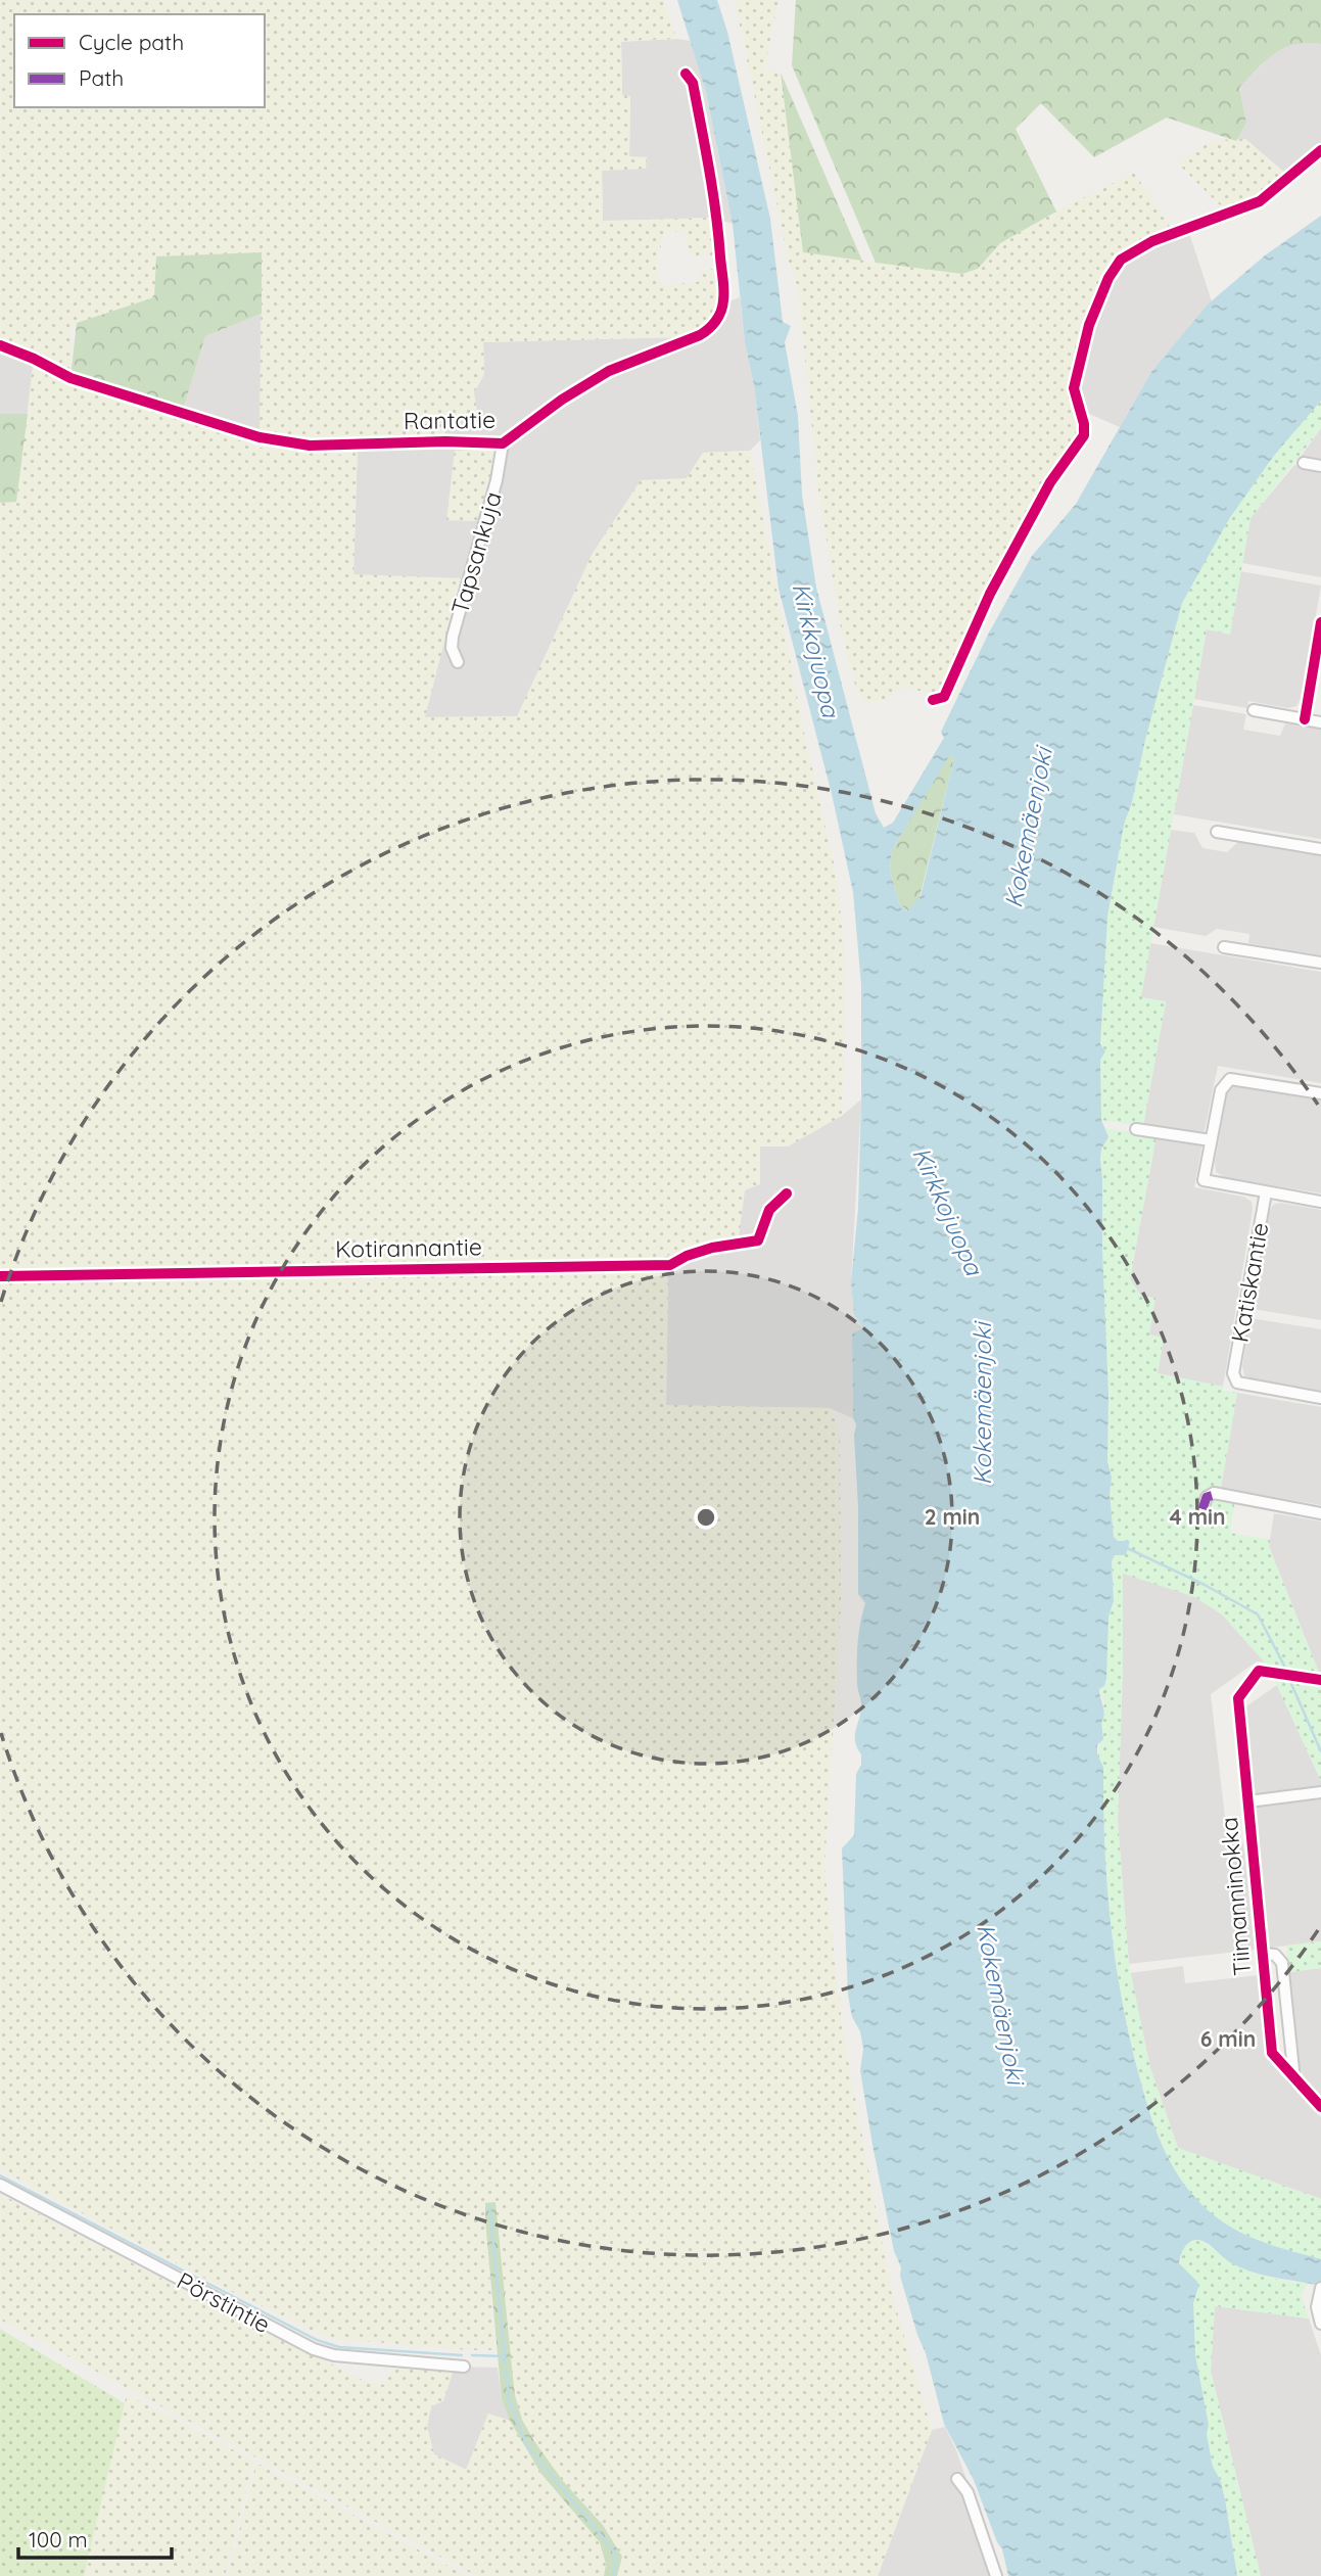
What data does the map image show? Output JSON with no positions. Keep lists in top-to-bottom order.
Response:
{
  "streets": {
    "street": [
      "Rantatie",
      "Tapsankuja",
      "Kotirannantie",
      "Katiskantie",
      "Tiimanninokka",
      "Pörstintie"
    ]
  },
  "crossings": [
    ["Rantatie", "Tapsankuja"]
  ],
  "water": ["Kirkkojuopa", "Kokemäenjoki"],
  "legend": ["Cycle path", "Path"],
  "scale_bar": "100 m",
  "rings": ["2 min", "4 min", "6 min"]
}
